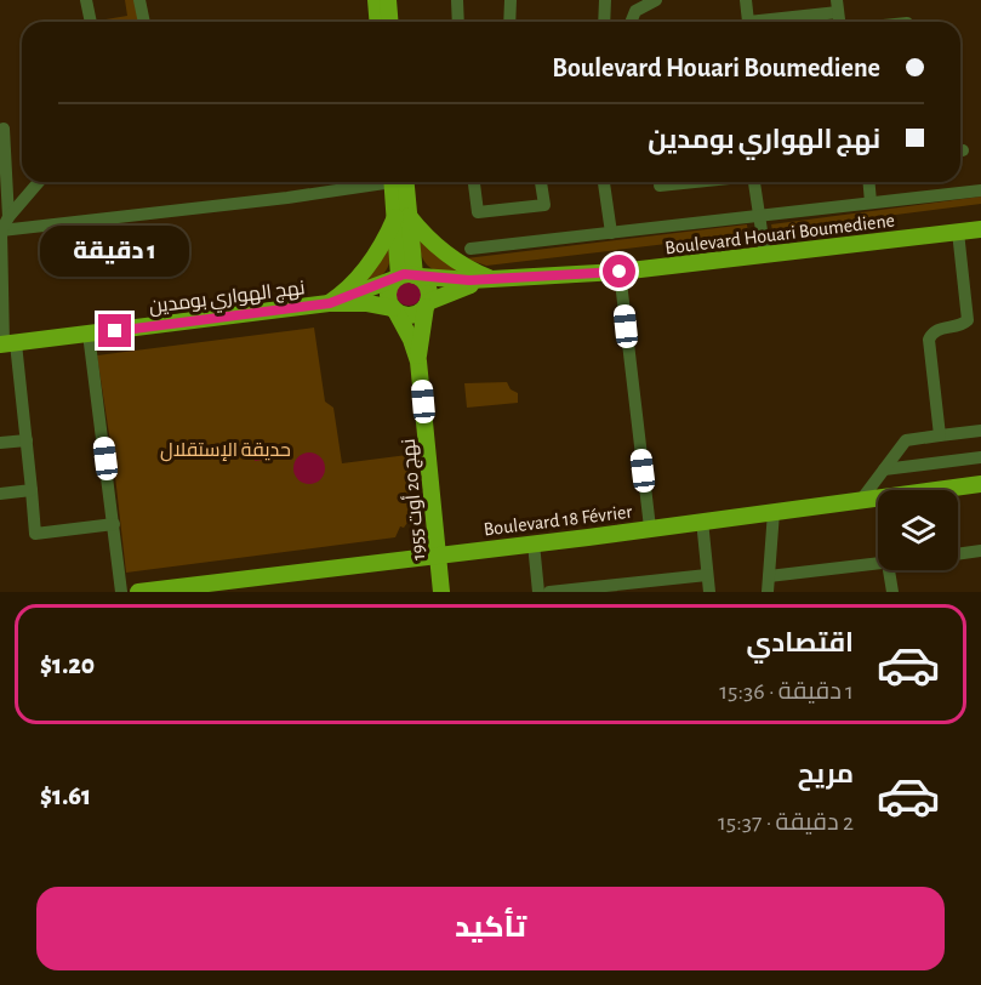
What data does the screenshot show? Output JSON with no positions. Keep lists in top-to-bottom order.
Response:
{
  "streets": {
    "main road": [
      "Boulevard Houari Boumediene",
      "نهج الهواري بومدين",
      "نهج 20 أوت 1955",
      "Boulevard 18 Février"
    ]
  },
  "crossings": [
    ["Boulevard Houari Boumediene", "نهج الهواري بومدين"],
    ["Boulevard Houari Boumediene", "نهج 20 أوت 1955"],
    ["نهج الهواري بومدين", "نهج 20 أوت 1955"],
    ["نهج 20 أوت 1955", "Boulevard 18 Février"]
  ],
  "parks": ["حديقة الإستقلال"],
  "page": {
    "banner": ["Boulevard Houari Boumediene", "نهج الهواري بومدين"],
    "bubble": "1 دقيقة",
    "list": [
      {
        "name": "اقتصادي",
        "note": "1 دقيقة · 15:36",
        "value": "$1.20"
      },
      {
        "name": "مريح",
        "note": "2 دقيقة · 15:37",
        "value": "$1.61"
      }
    ],
    "buttons": "تأكيد"
  }
}
